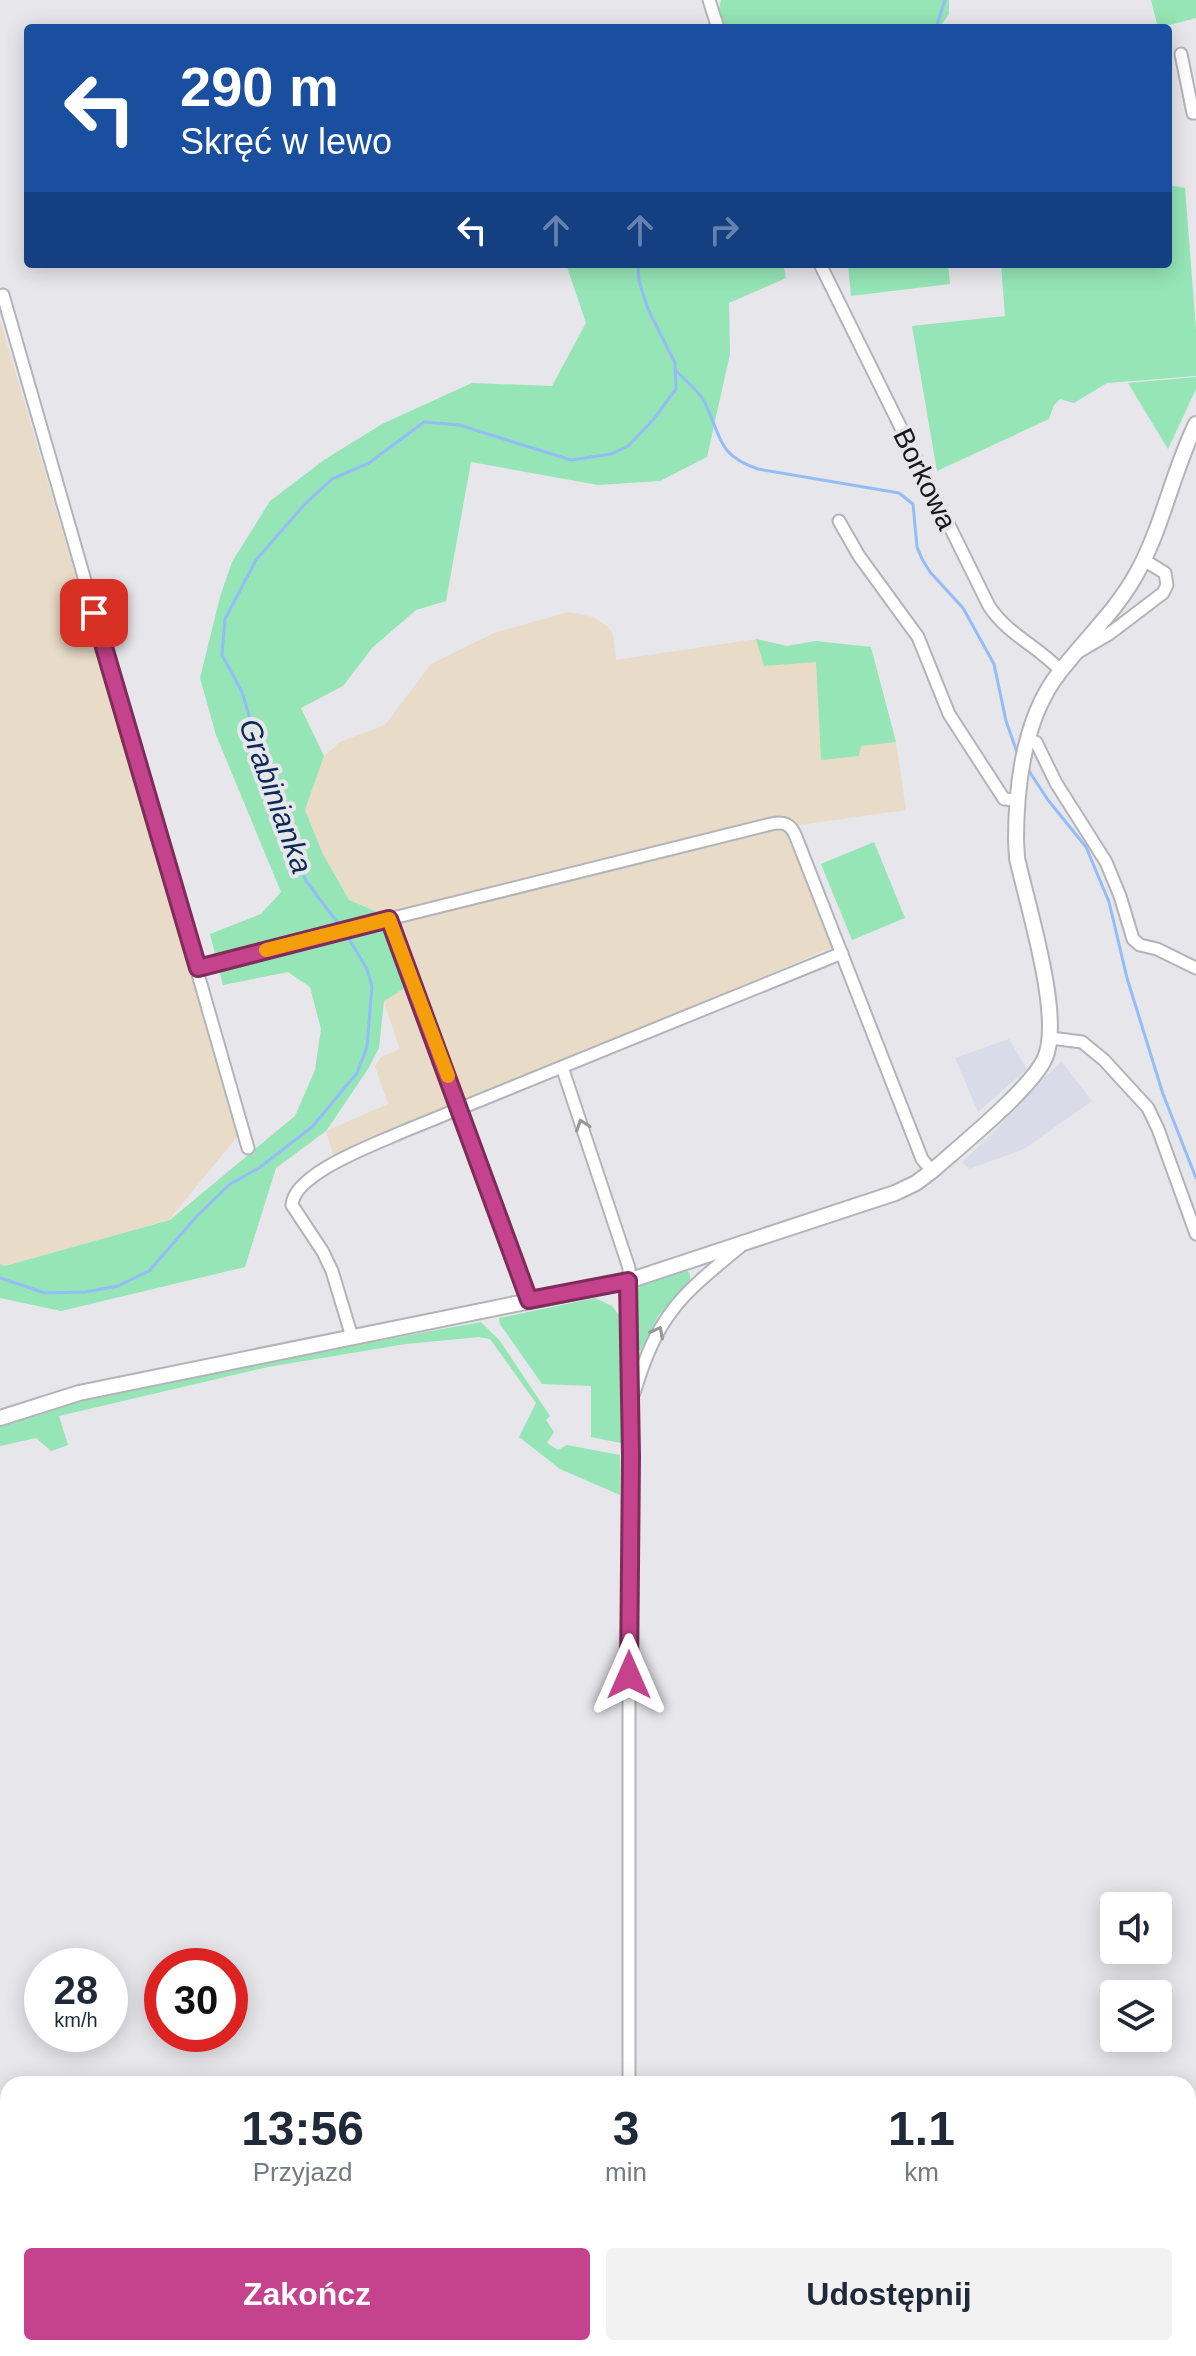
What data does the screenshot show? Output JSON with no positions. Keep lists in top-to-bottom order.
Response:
{
  "streets": {
    "street": ["Borkowa"]
  },
  "water": ["Grabinianka"],
  "page": {
    "turn": ["290 m", "Skręć w lewo"],
    "speed": "28 km/h",
    "limit": "30",
    "eta": [
      "13:56",
      "Przyjazd",
      "3",
      "min",
      "1.1",
      "km"
    ],
    "buttons": ["Zakończ", "Udostępnij"]
  }
}
